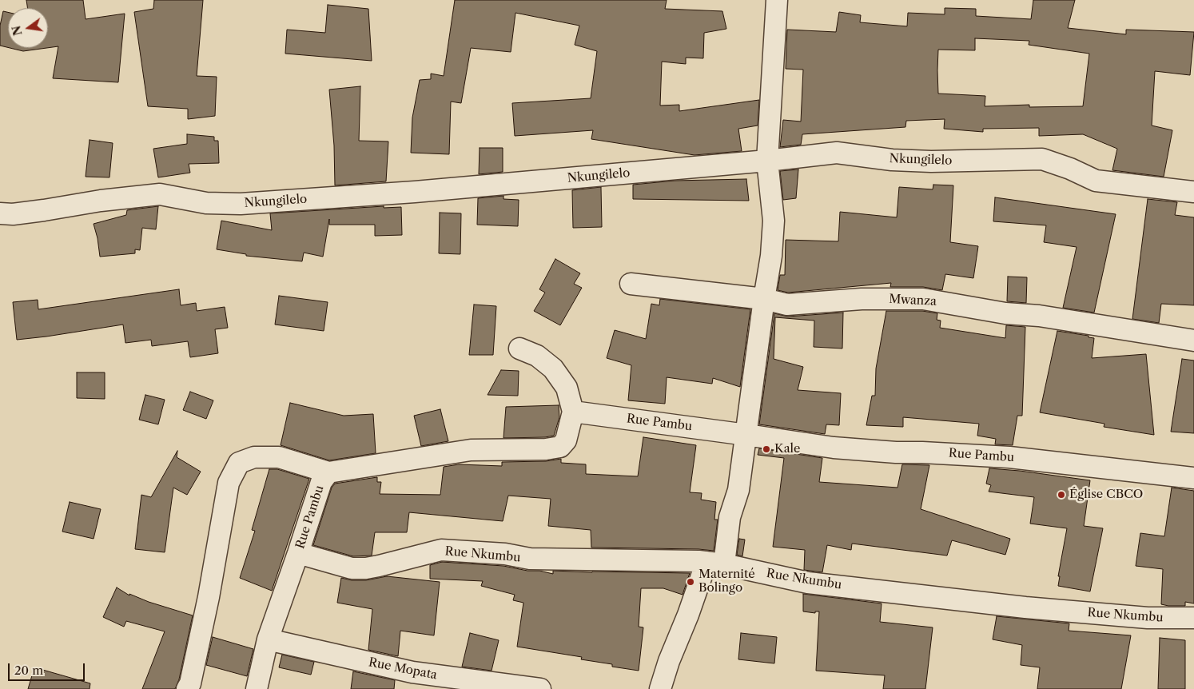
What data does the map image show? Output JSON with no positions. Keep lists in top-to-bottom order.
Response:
{
  "streets": {
    "street": [
      "Nkungilelo",
      "Mwanza",
      "Rue Pambu",
      "Rue Nkumbu",
      "Rue Mopata"
    ]
  },
  "crossings": [
    ["Rue Pambu", "Rue Nkumbu"],
    ["Rue Pambu", "Rue Mopata"]
  ],
  "places": ["Kale", "Église CBCO", "Maternité Bolingo"],
  "scale_bar": "20 m",
  "north": "left"
}
